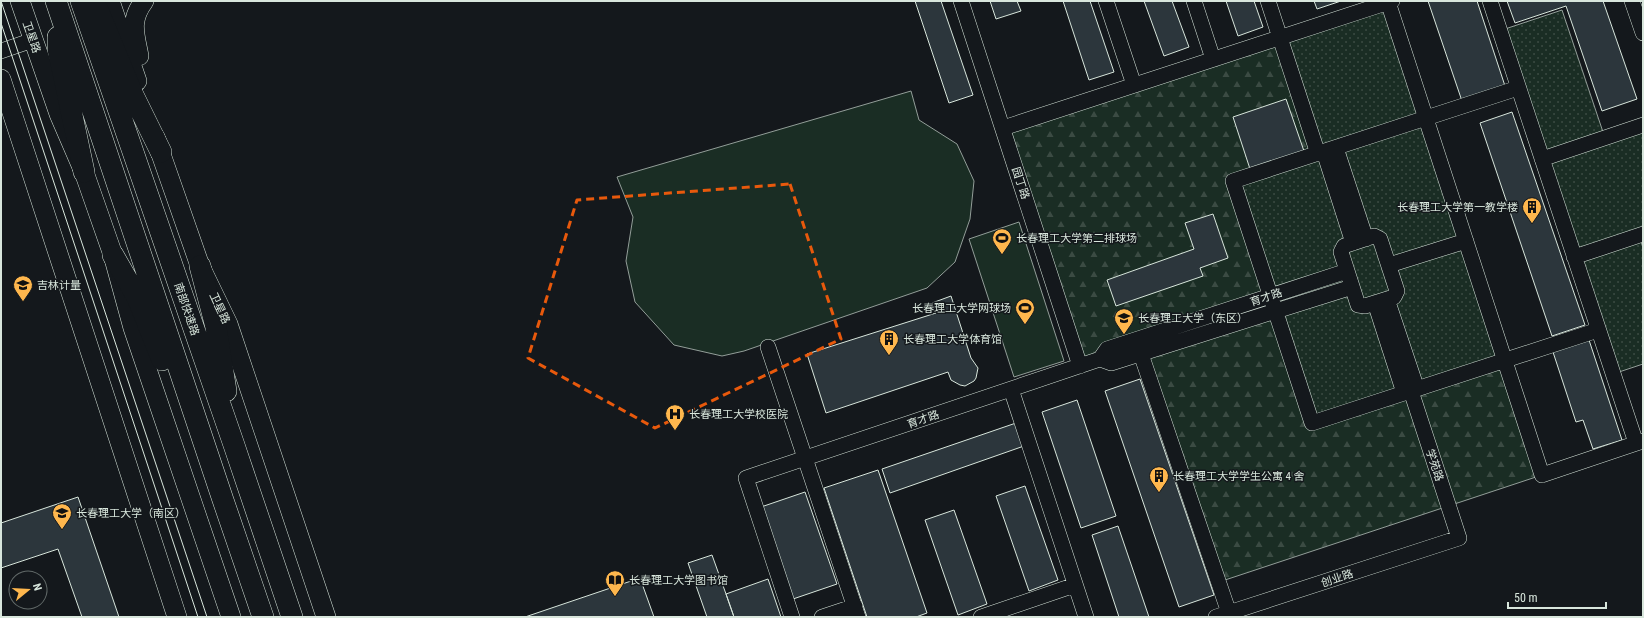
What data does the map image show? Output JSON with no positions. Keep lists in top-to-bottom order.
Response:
{
  "streets": {
    "highway": ["南部快速路"],
    "main road": ["卫星路"],
    "street": [
      "园丁路",
      "育才路",
      "学苑路",
      "创业路"
    ]
  },
  "crossings": [
    ["园丁路", "育才路"],
    ["学苑路", "创业路"]
  ],
  "places": {
    "building": ["长春理工大学第一教学楼", "长春理工大学体育馆", "长春理工大学学生公寓 4 舍"],
    "sports": ["长春理工大学第二排球场", "长春理工大学网球场"],
    "school or university": ["吉林计量", "长春理工大学（东区）", "长春理工大学（南区）"],
    "hospital": ["长春理工大学校医院"],
    "library": ["长春理工大学图书馆"]
  },
  "scale_bar": "50 m",
  "north": "right"
}
